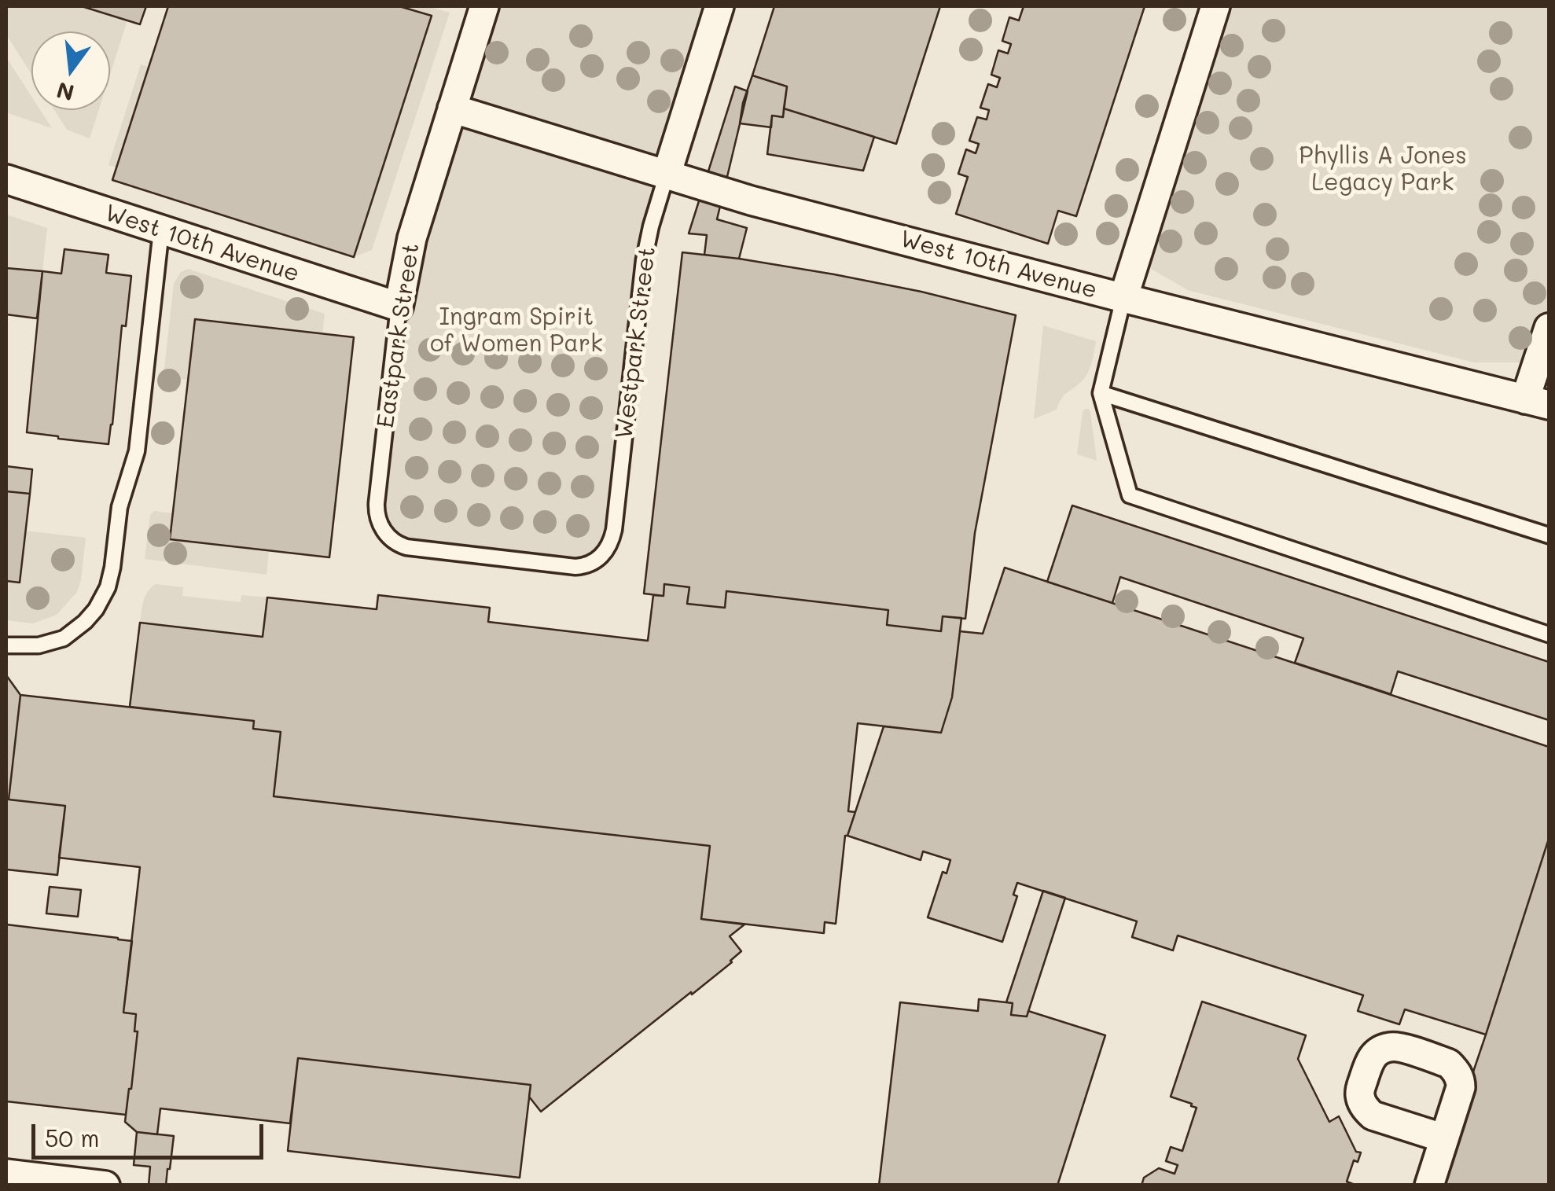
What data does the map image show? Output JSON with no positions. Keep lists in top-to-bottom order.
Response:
{
  "streets": {
    "street": ["West 10th Avenue", "Eastpark Street", "Westpark Street"]
  },
  "crossings": [
    ["West 10th Avenue", "Eastpark Street"],
    ["West 10th Avenue", "Westpark Street"],
    ["Eastpark Street", "Westpark Street"]
  ],
  "parks": ["Phyllis A Jones Legacy Park", "Ingram Spirit of Women Park"],
  "scale_bar": "50 m",
  "north": "bottom"
}
